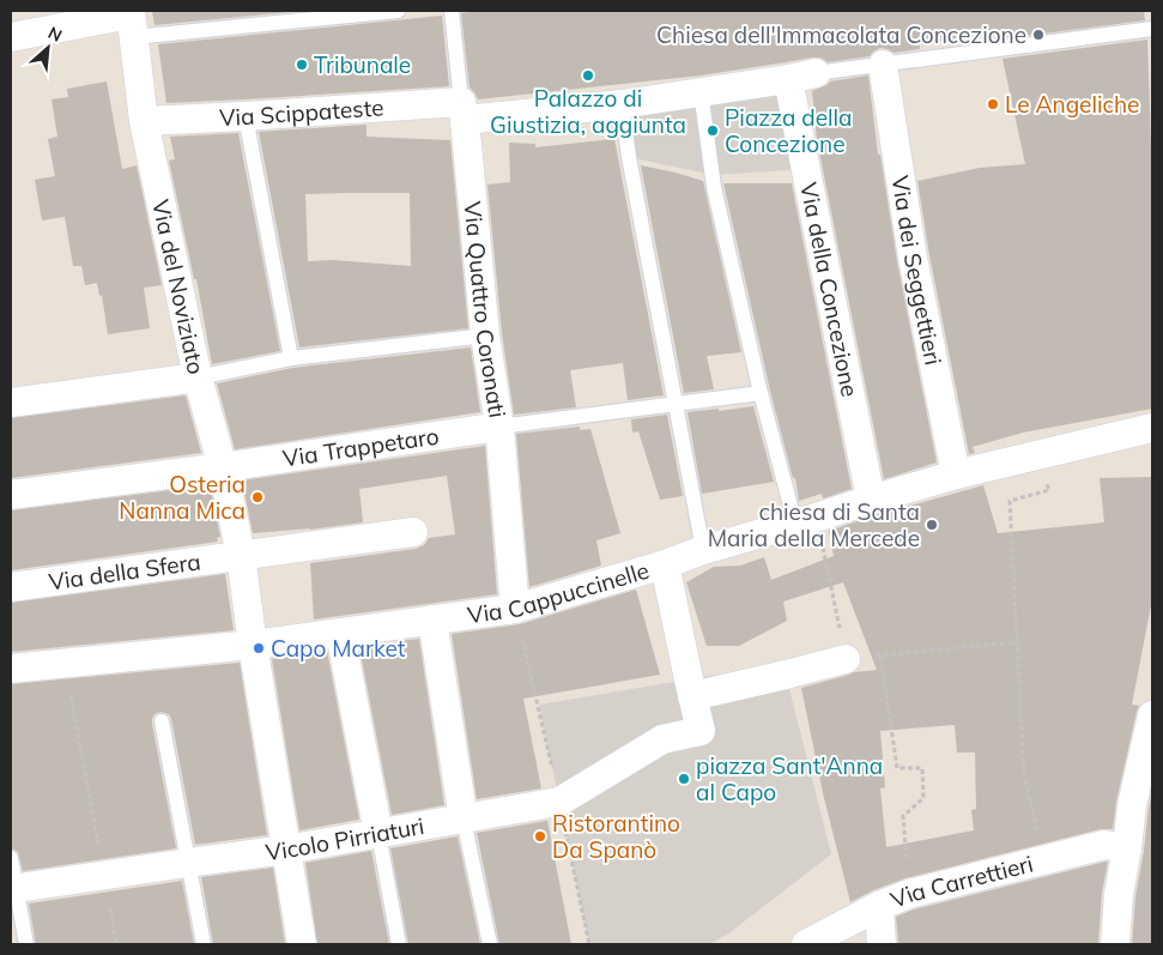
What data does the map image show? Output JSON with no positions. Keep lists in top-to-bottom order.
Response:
{
  "streets": {
    "street": [
      "Via Scippateste",
      "Via dei Seggettieri",
      "Via del Noviziato",
      "Via della Concezione",
      "Via Quattro Coronati",
      "Via Trappetaro",
      "Via della Sfera",
      "Via Cappuccinelle",
      "Vicolo Pirriaturi",
      "Via Carrettieri"
    ]
  },
  "crossings": [
    ["Via Scippateste", "Via del Noviziato"],
    ["Via Scippateste", "Via della Concezione"],
    ["Via Scippateste", "Via Quattro Coronati"],
    ["Via dei Seggettieri", "Via Cappuccinelle"],
    ["Via del Noviziato", "Via Trappetaro"],
    ["Via del Noviziato", "Via della Sfera"],
    ["Via del Noviziato", "Via Cappuccinelle"],
    ["Via del Noviziato", "Vicolo Pirriaturi"],
    ["Via della Concezione", "Via Cappuccinelle"],
    ["Via Quattro Coronati", "Via Trappetaro"],
    ["Via Quattro Coronati", "Via Cappuccinelle"]
  ],
  "places": [
    "Chiesa dell'Immacolata Concezione",
    "Tribunale",
    "Palazzo di Giustizia, aggiunta",
    "Le Angeliche",
    "Piazza della Concezione",
    "Osteria Nanna Mica",
    "chiesa di Santa Maria della Mercede",
    "Capo Market",
    "piazza Sant'Anna al Capo",
    "Ristorantino Da Spanò"
  ],
  "north": "top right"
}
